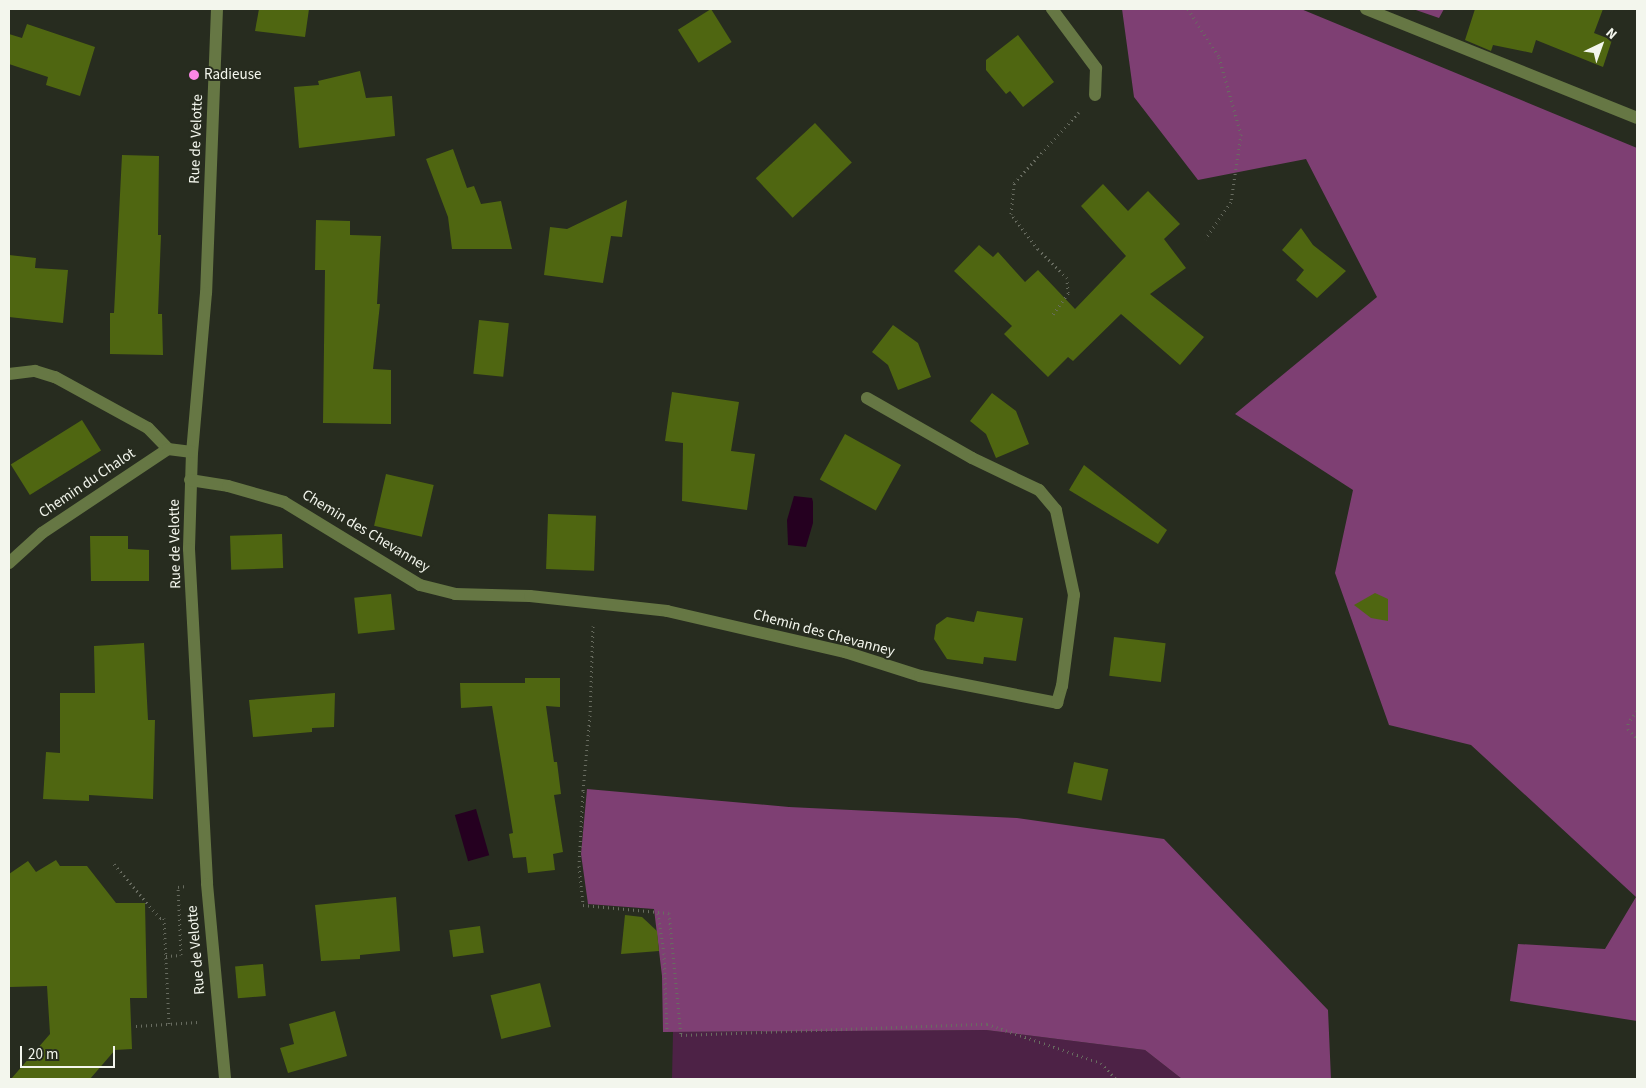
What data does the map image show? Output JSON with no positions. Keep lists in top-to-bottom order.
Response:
{
  "streets": {
    "street": ["Rue de Velotte", "Chemin du Chalot", "Chemin des Chevanney"]
  },
  "crossings": [
    ["Rue de Velotte", "Chemin des Chevanney"]
  ],
  "places": ["Radieuse"],
  "scale_bar": "20 m",
  "north": "top right"
}
